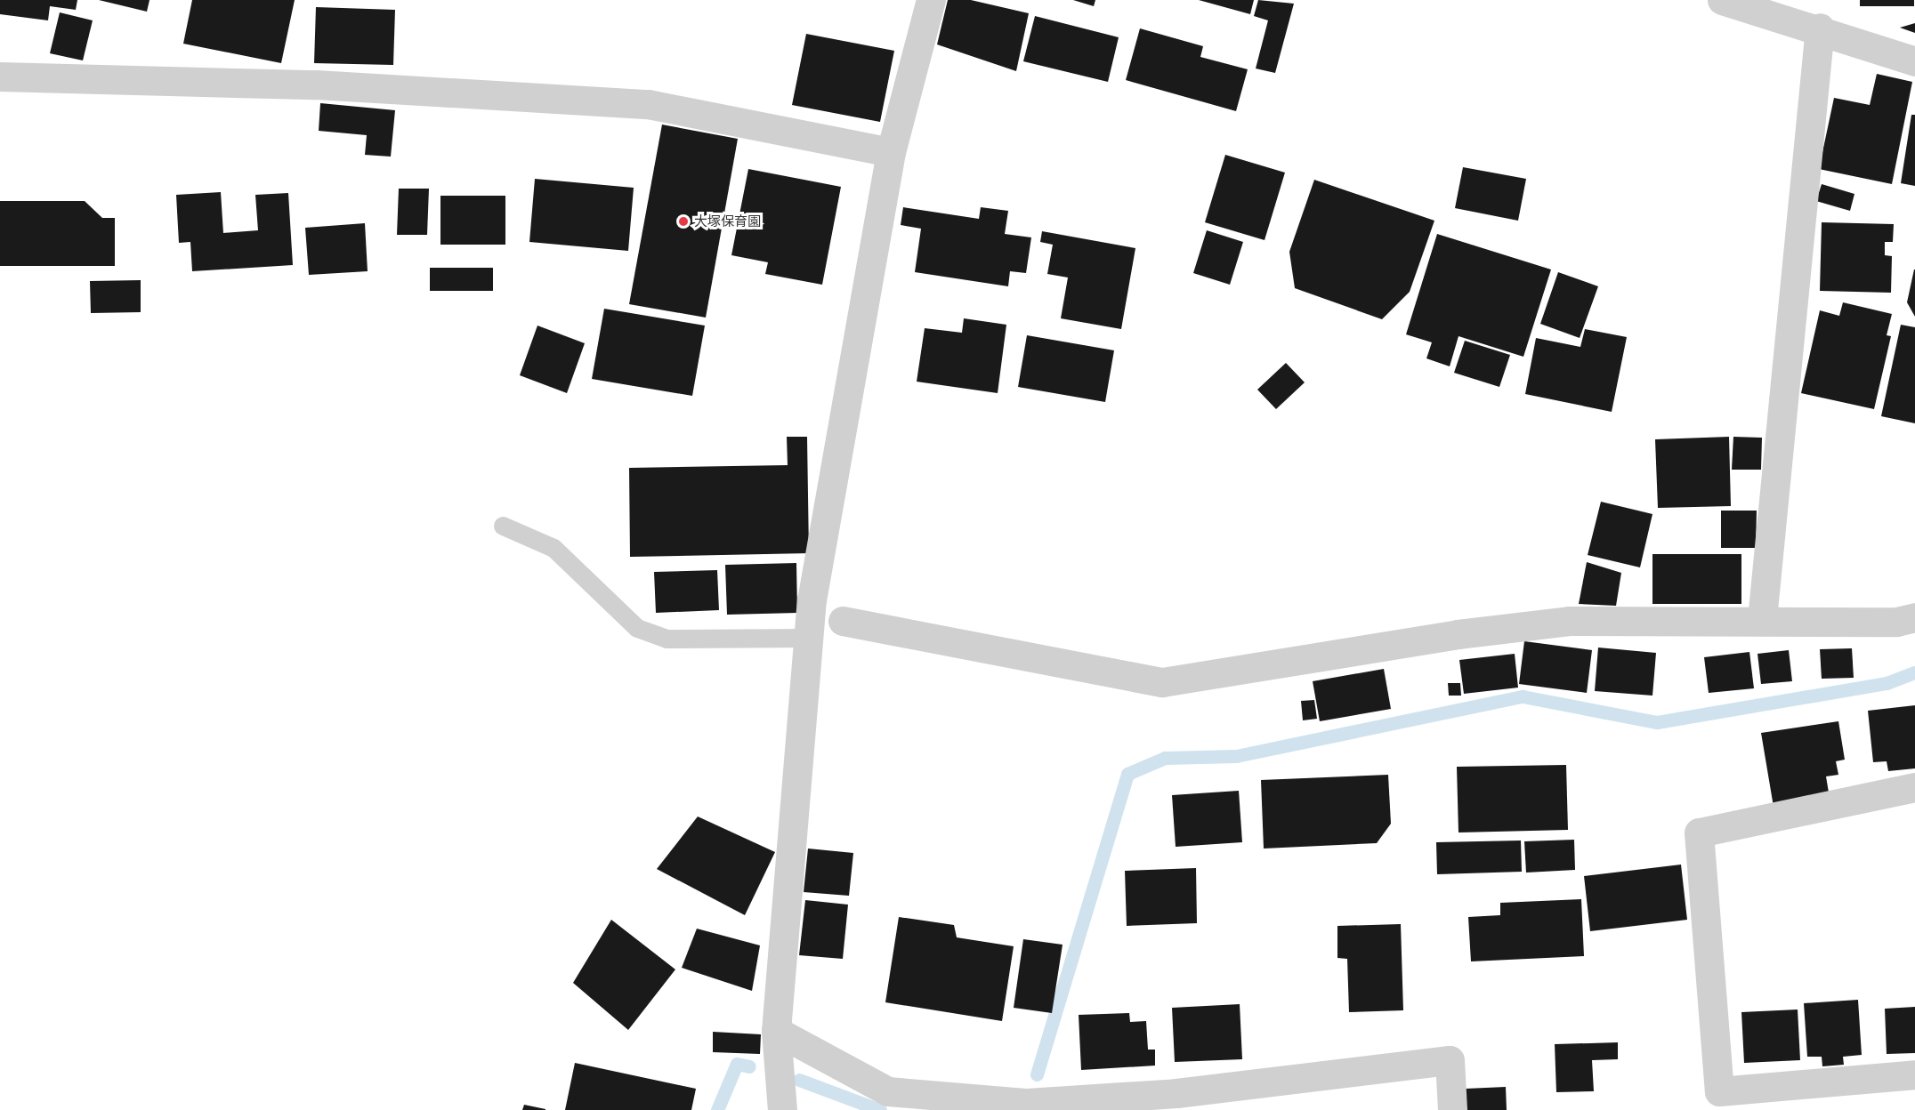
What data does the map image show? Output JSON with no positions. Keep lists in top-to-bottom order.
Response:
{
  "places": ["大塚保育園"]
}
